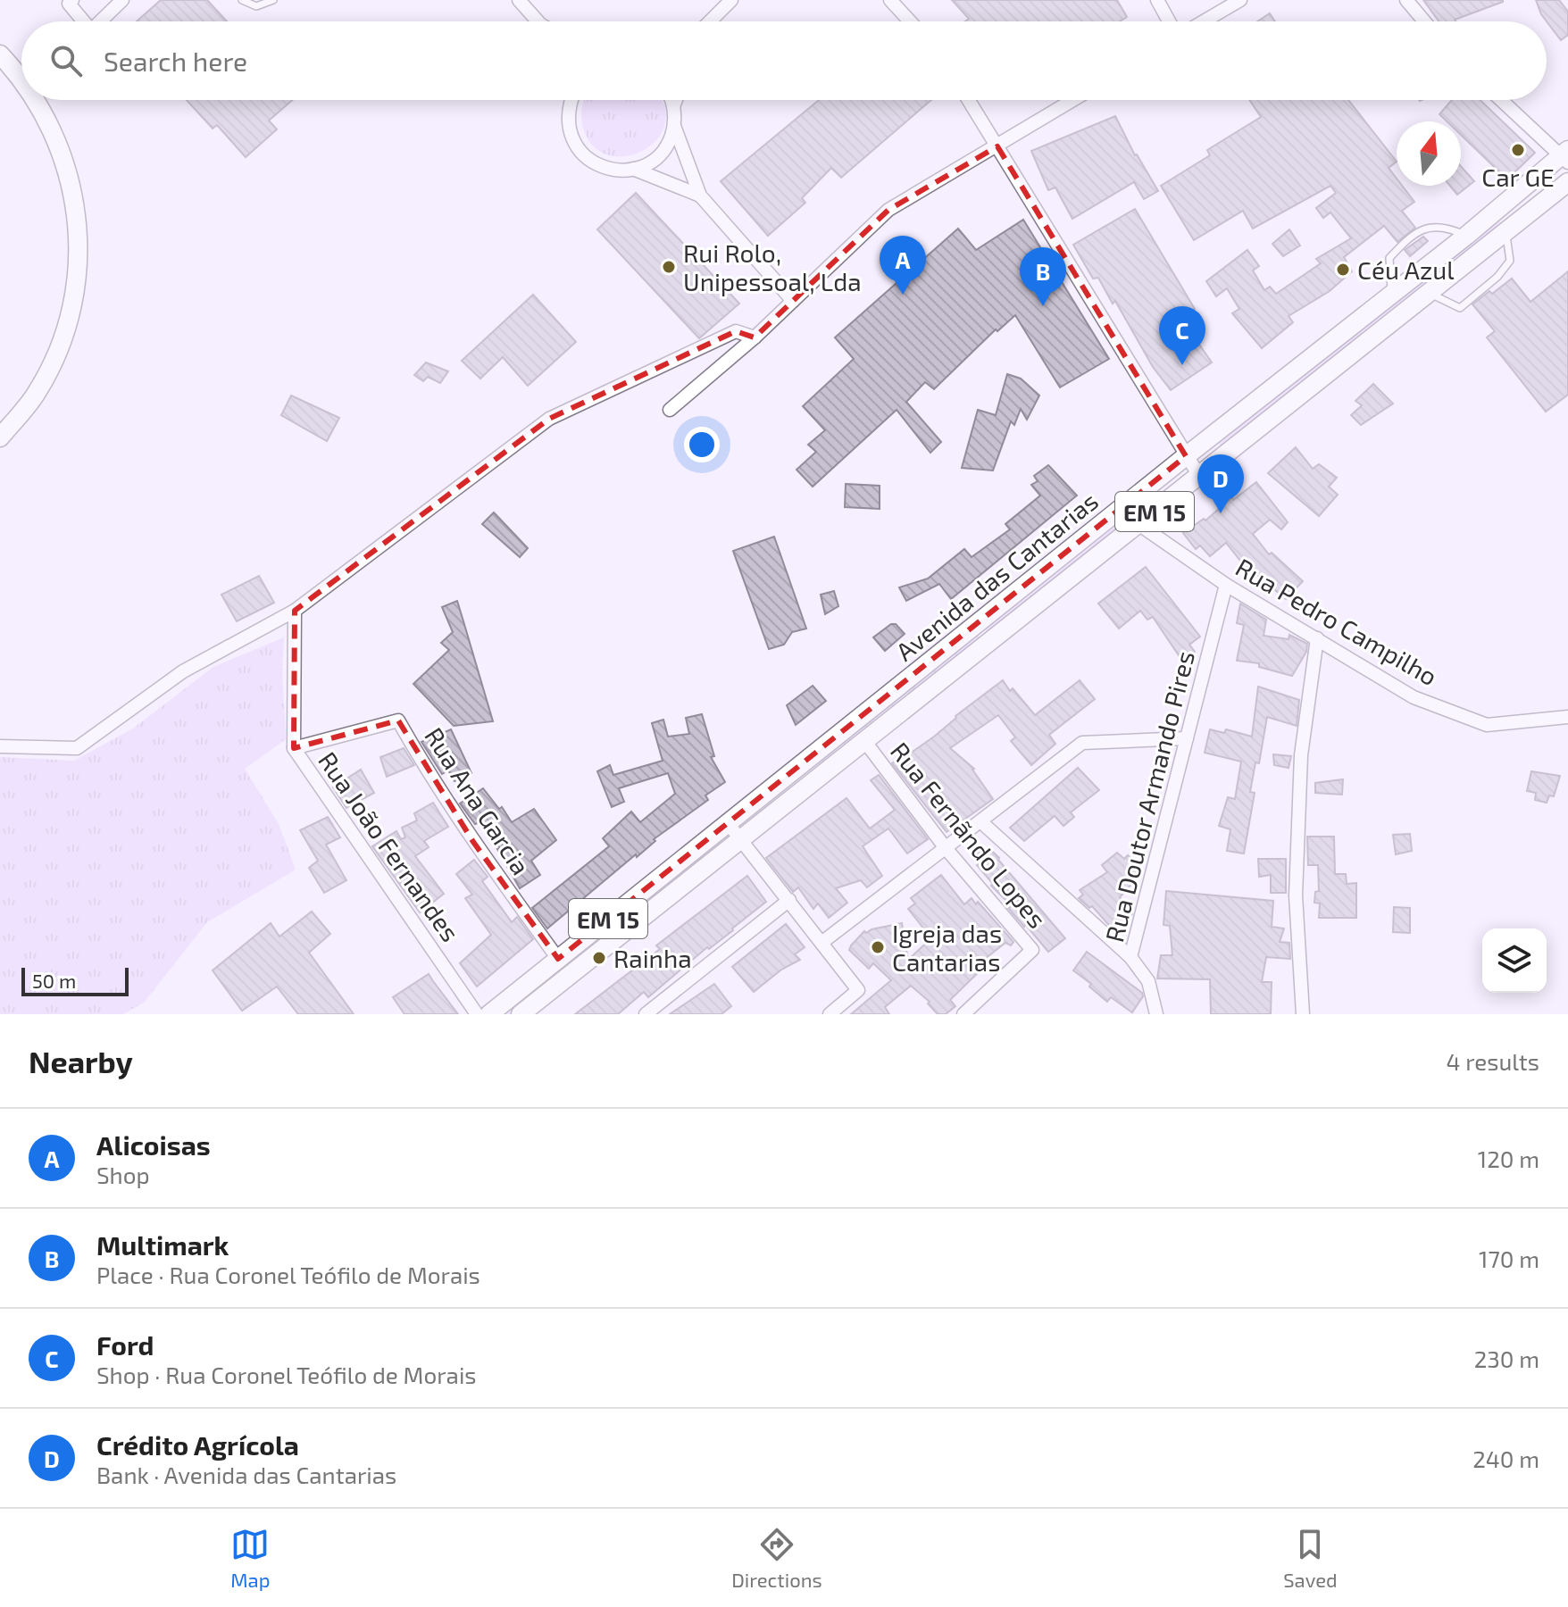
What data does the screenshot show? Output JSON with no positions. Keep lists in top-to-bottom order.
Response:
{
  "streets": {
    "main road": ["EM 15", "Avenida das Cantarias"],
    "street": [
      "Rua Pedro Campilho",
      "Rua Doutor Armando Pires",
      "Rua Ana Garcia",
      "Rua Fernãndo Lopes",
      "Rua João Fernandes"
    ]
  },
  "crossings": [
    ["Avenida das Cantarias", "Rua Pedro Campilho"],
    ["Avenida das Cantarias", "Rua Ana Garcia"],
    ["Avenida das Cantarias", "Rua Fernãndo Lopes"],
    ["Rua Pedro Campilho", "Rua Doutor Armando Pires"],
    ["Rua Ana Garcia", "Rua João Fernandes"]
  ],
  "places": [
    "Car GE",
    "Rui Rolo, Unipessoal, Lda",
    "Céu Azul",
    "Igreja das Cantarias",
    "Rainha"
  ],
  "scale_bar": "50 m",
  "north": "top",
  "page": {
    "search": "Search here",
    "pins": [
      "A",
      "B",
      "C",
      "D"
    ],
    "scale": "50 m",
    "heading": ["Nearby", "4 results"],
    "list": [
      {
        "mark": "A",
        "name": "Alicoisas",
        "note": "Shop",
        "value": "120 m"
      },
      {
        "mark": "B",
        "name": "Multimark",
        "note": "Place · Rua Coronel Teófilo de Morais",
        "value": "170 m"
      },
      {
        "mark": "C",
        "name": "Ford",
        "note": "Shop · Rua Coronel Teófilo de Morais",
        "value": "230 m"
      },
      {
        "mark": "D",
        "name": "Crédito Agrícola",
        "note": "Bank · Avenida das Cantarias",
        "value": "240 m"
      }
    ],
    "nav": ["Map", "Directions", "Saved"]
  }
}
